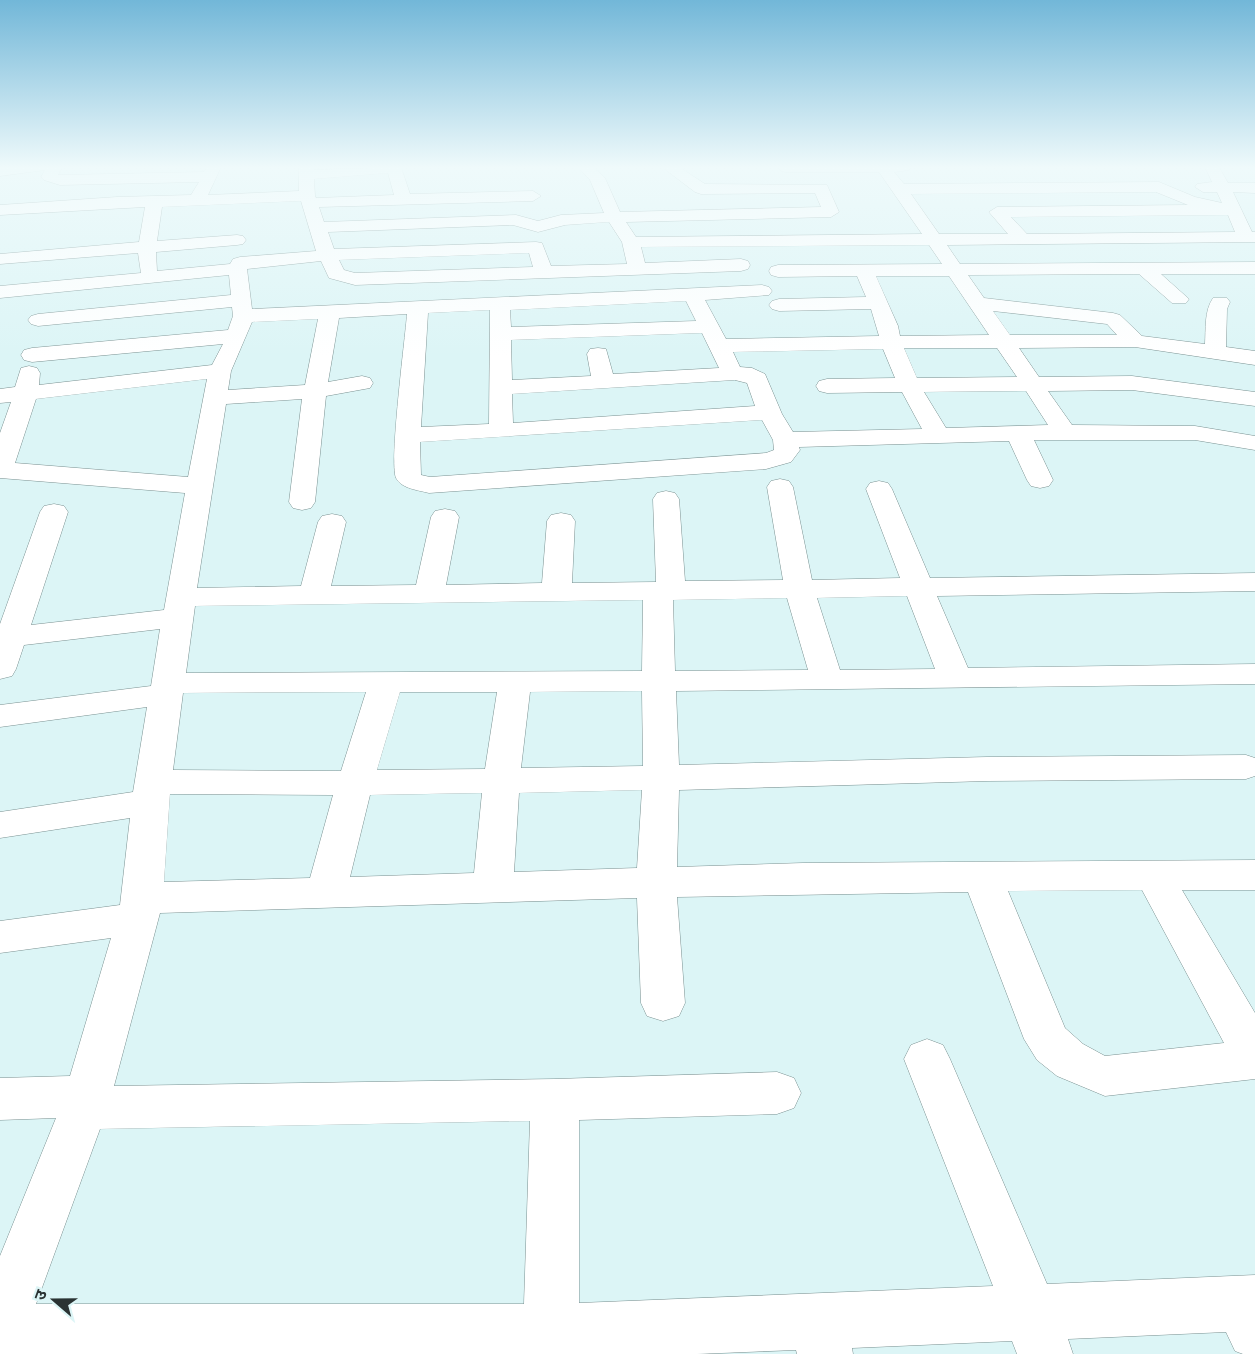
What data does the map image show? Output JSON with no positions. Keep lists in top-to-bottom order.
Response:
{
  "north": "left"
}
